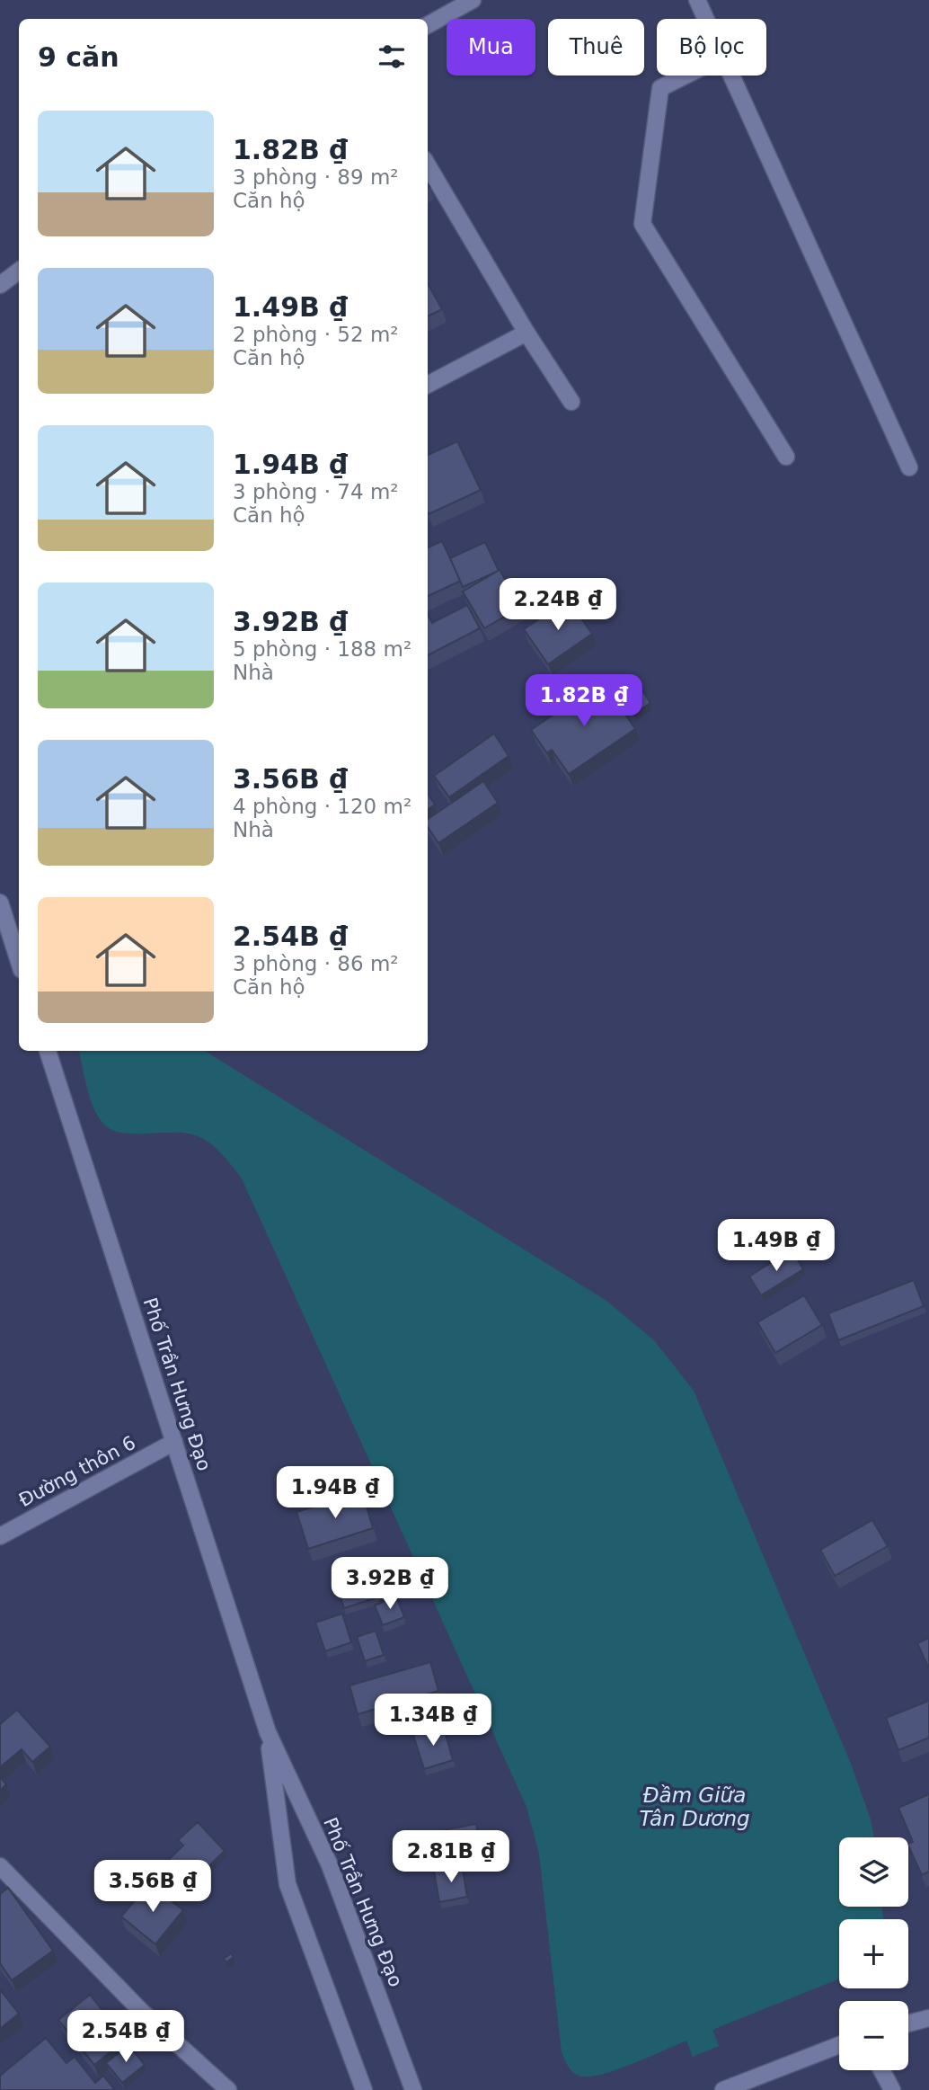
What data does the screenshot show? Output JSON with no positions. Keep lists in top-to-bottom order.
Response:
{
  "streets": {
    "street": ["Phố Trần Hưng Đạo", "Đường thôn 6"]
  },
  "crossings": [
    ["Phố Trần Hưng Đạo", "Đường thôn 6"]
  ],
  "water": ["Đầm Giữa Tân Dương"],
  "page": {
    "chip": ["Mua", "Thuê", "Bộ lọc"],
    "heading": "9 căn",
    "list": [
      {
        "name": "1.82B ₫",
        "note": "3 phòng · 89 m² · Căn hộ"
      },
      {
        "name": "1.49B ₫",
        "note": "2 phòng · 52 m² · Căn hộ"
      },
      {
        "name": "1.94B ₫",
        "note": "3 phòng · 74 m² · Căn hộ"
      },
      {
        "name": "3.92B ₫",
        "note": "5 phòng · 188 m² · Nhà"
      },
      {
        "name": "3.56B ₫",
        "note": "4 phòng · 120 m² · Nhà"
      },
      {
        "name": "2.54B ₫",
        "note": "3 phòng · 86 m² · Căn hộ"
      }
    ],
    "price": [
      "2.24B ₫",
      "1.82B ₫",
      "1.49B ₫",
      "1.94B ₫",
      "3.92B ₫",
      "1.34B ₫",
      "2.81B ₫",
      "3.56B ₫",
      "2.54B ₫"
    ],
    "map_buttons": ["+", "−"]
  }
}
